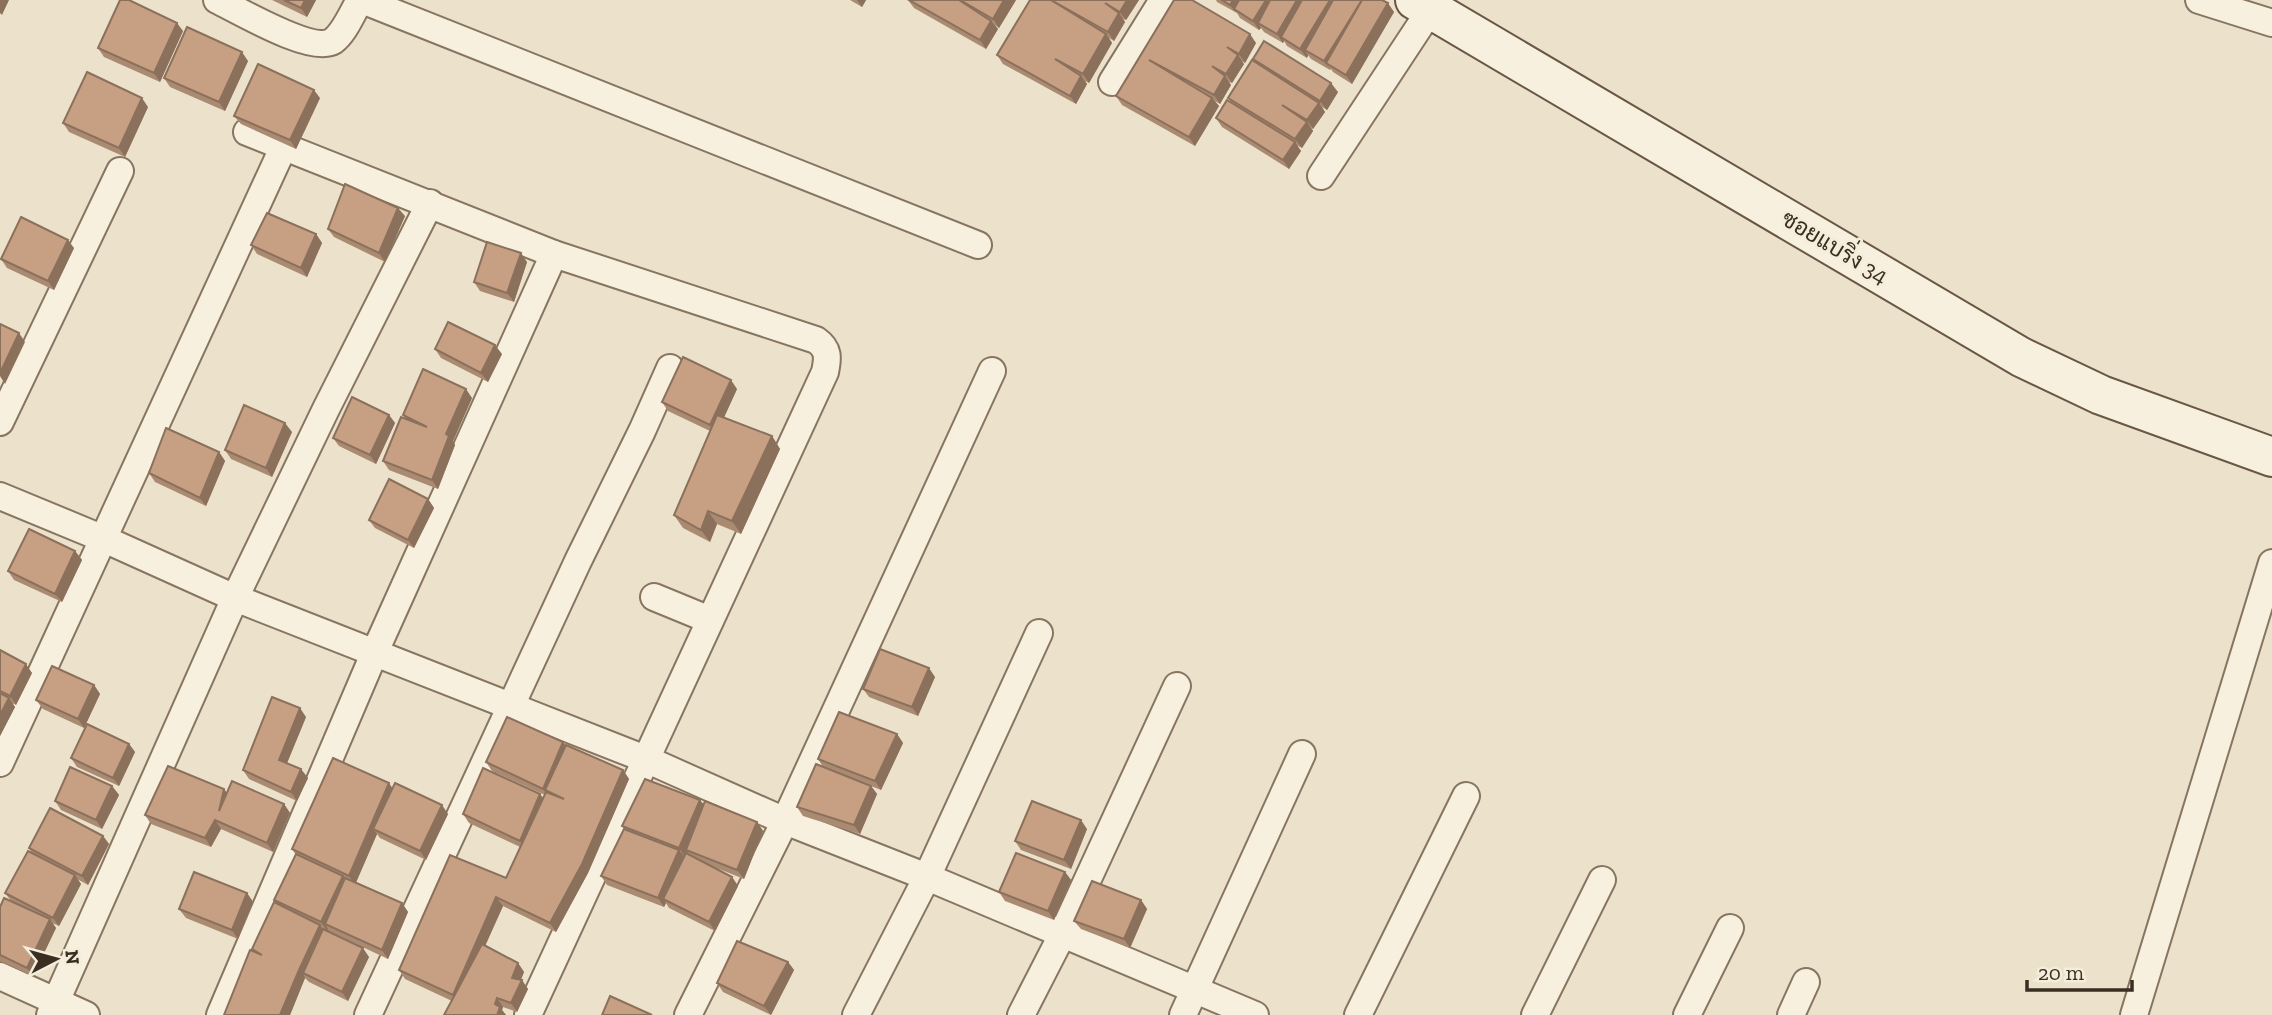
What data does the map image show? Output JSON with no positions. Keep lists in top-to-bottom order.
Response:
{
  "streets": {
    "street": ["ซอยแบริ่ง 34"]
  },
  "scale_bar": "20 m",
  "north": "right"
}
